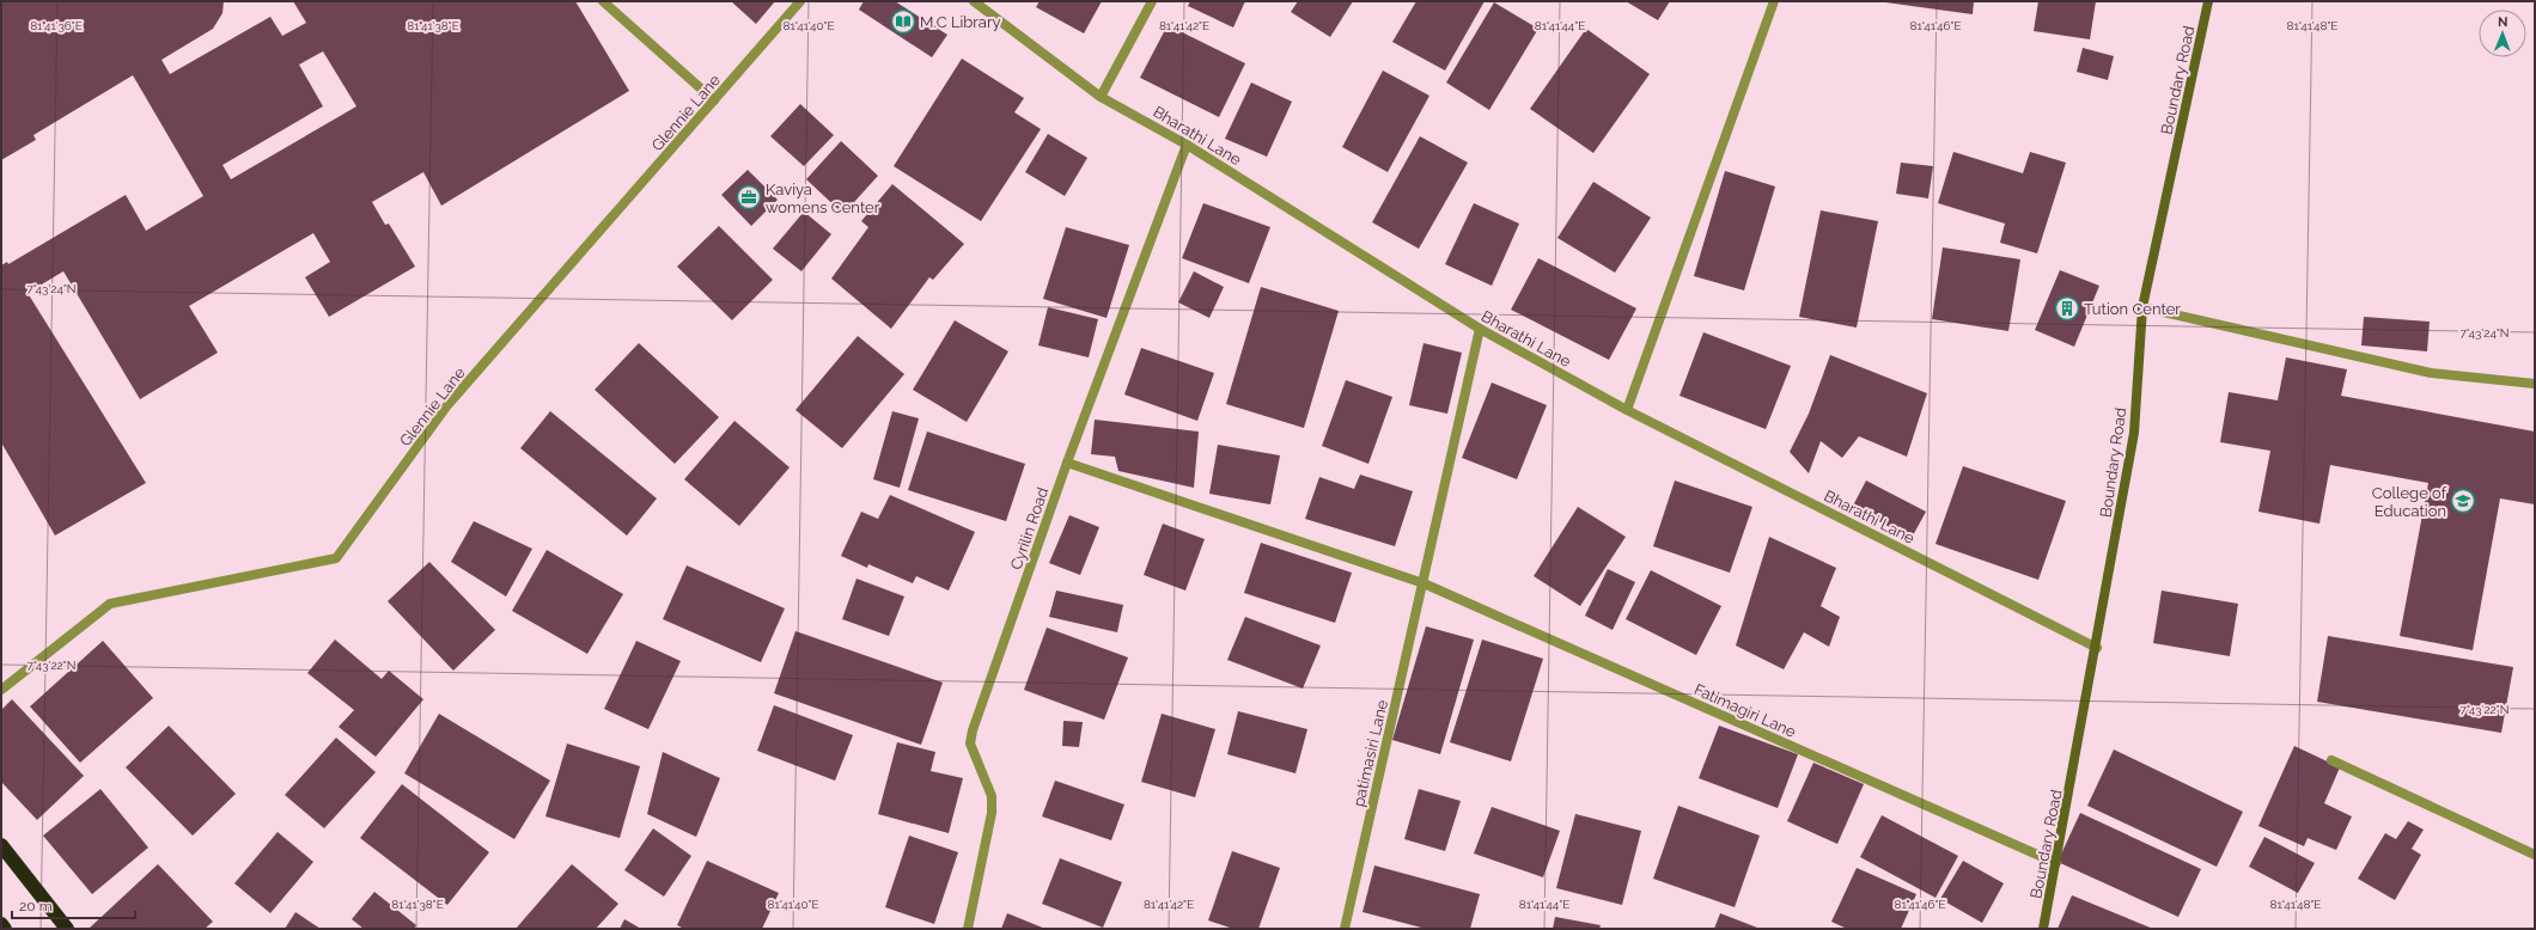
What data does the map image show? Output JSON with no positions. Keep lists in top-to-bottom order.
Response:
{
  "streets": {
    "main road": ["Boundary Road"],
    "street": [
      "Glennie Lane",
      "Bharathi Lane",
      "Cyrilin Road",
      "Fatimagiri Lane",
      "patimasiri Lane"
    ]
  },
  "crossings": [
    ["Boundary Road", "Bharathi Lane"],
    ["Boundary Road", "Fatimagiri Lane"],
    ["Bharathi Lane", "Cyrilin Road"],
    ["Bharathi Lane", "patimasiri Lane"],
    ["Cyrilin Road", "Fatimagiri Lane"],
    ["Fatimagiri Lane", "patimasiri Lane"]
  ],
  "places": {
    "library": ["M.C Library"],
    "office": ["Kaviya womens Center"],
    "building": ["Tution Center"],
    "school or university": ["College of Education"]
  },
  "scale_bar": "20 m",
  "north": "top",
  "coordinates": [
    "81°41'36\"E",
    "81°41'38\"E",
    "81°41'40\"E",
    "81°41'42\"E",
    "81°41'44\"E",
    "81°41'46\"E",
    "81°41'48\"E",
    "7°43'24\"N",
    "7°43'22\"N"
  ]
}
